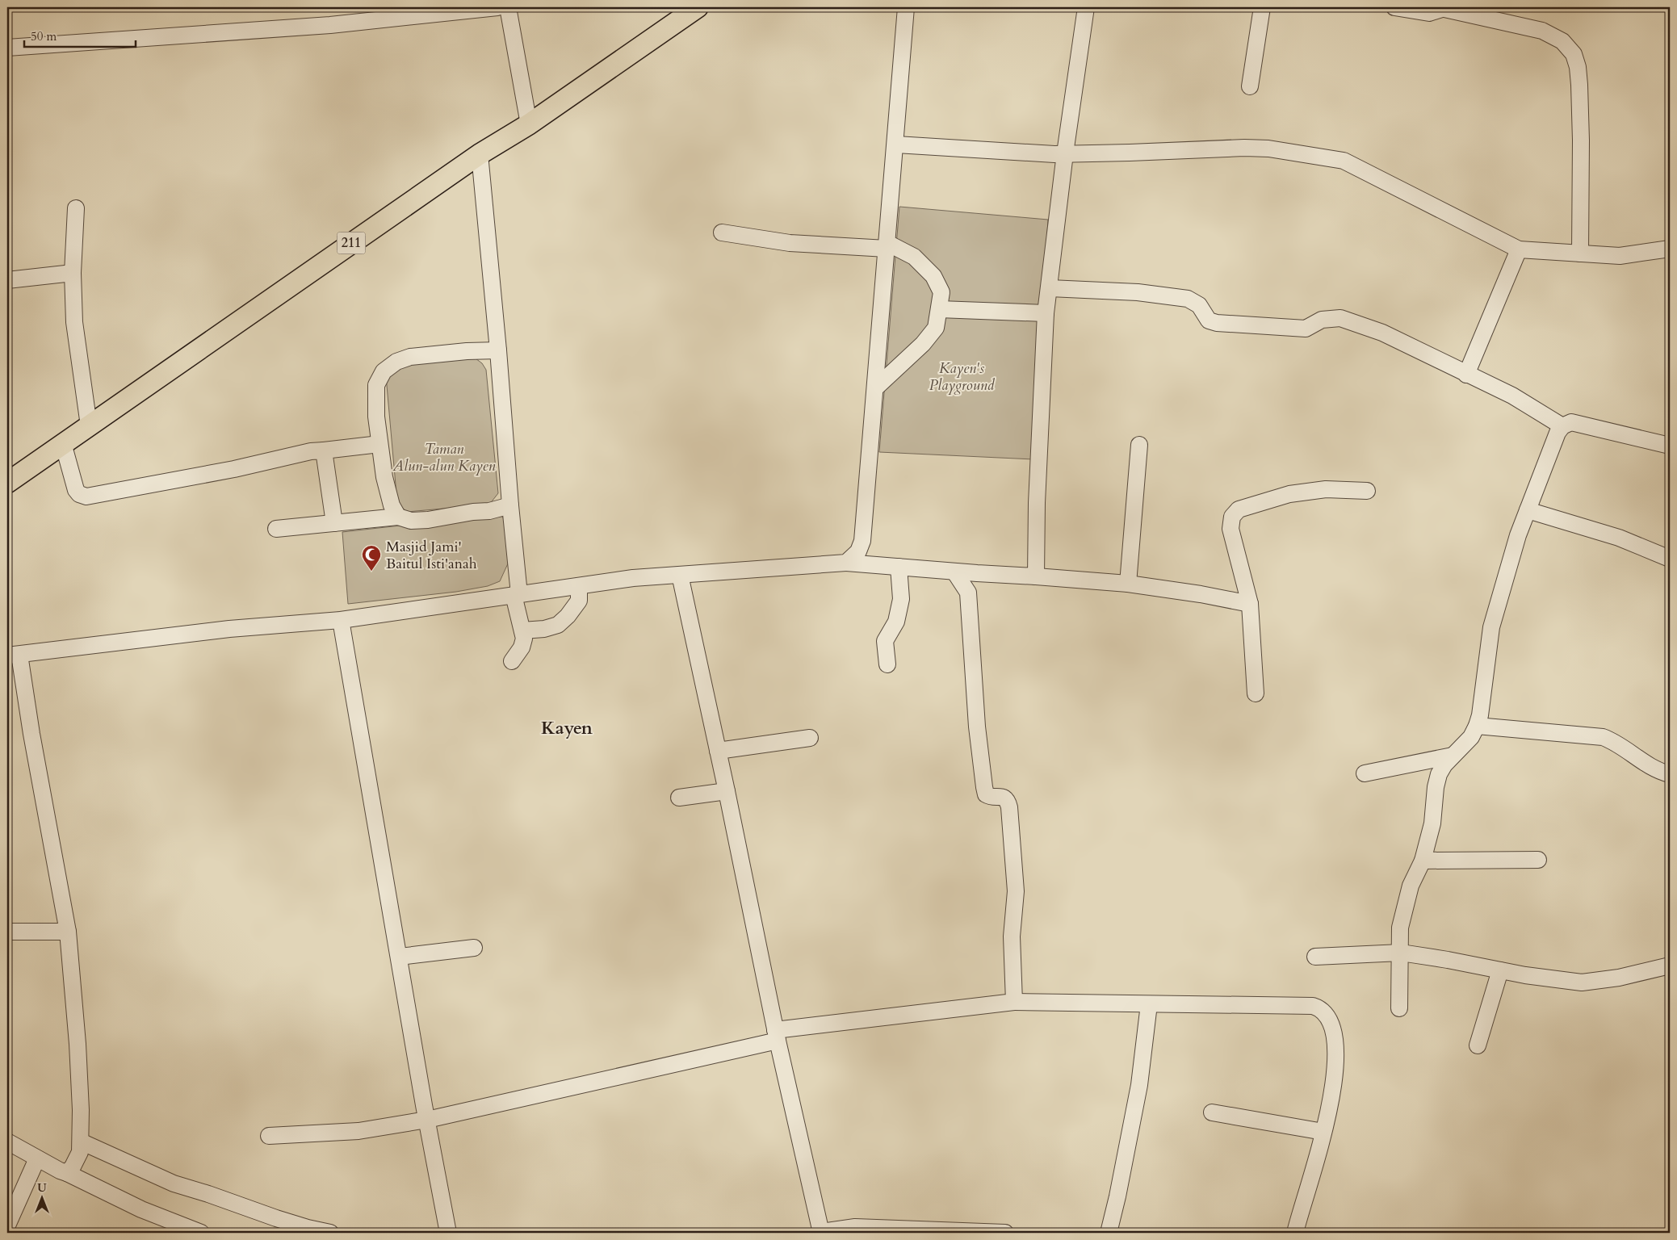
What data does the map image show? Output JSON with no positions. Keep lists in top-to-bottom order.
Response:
{
  "streets": {
    "main road": ["211"]
  },
  "districts": ["Kayen"],
  "parks": ["Kayen's Playground", "Taman Alun-alun Kayen"],
  "places": {
    "mosque": ["Masjid Jami' Baitul Isti'anah"]
  },
  "scale_bar": "50 m",
  "north": "top"
}
